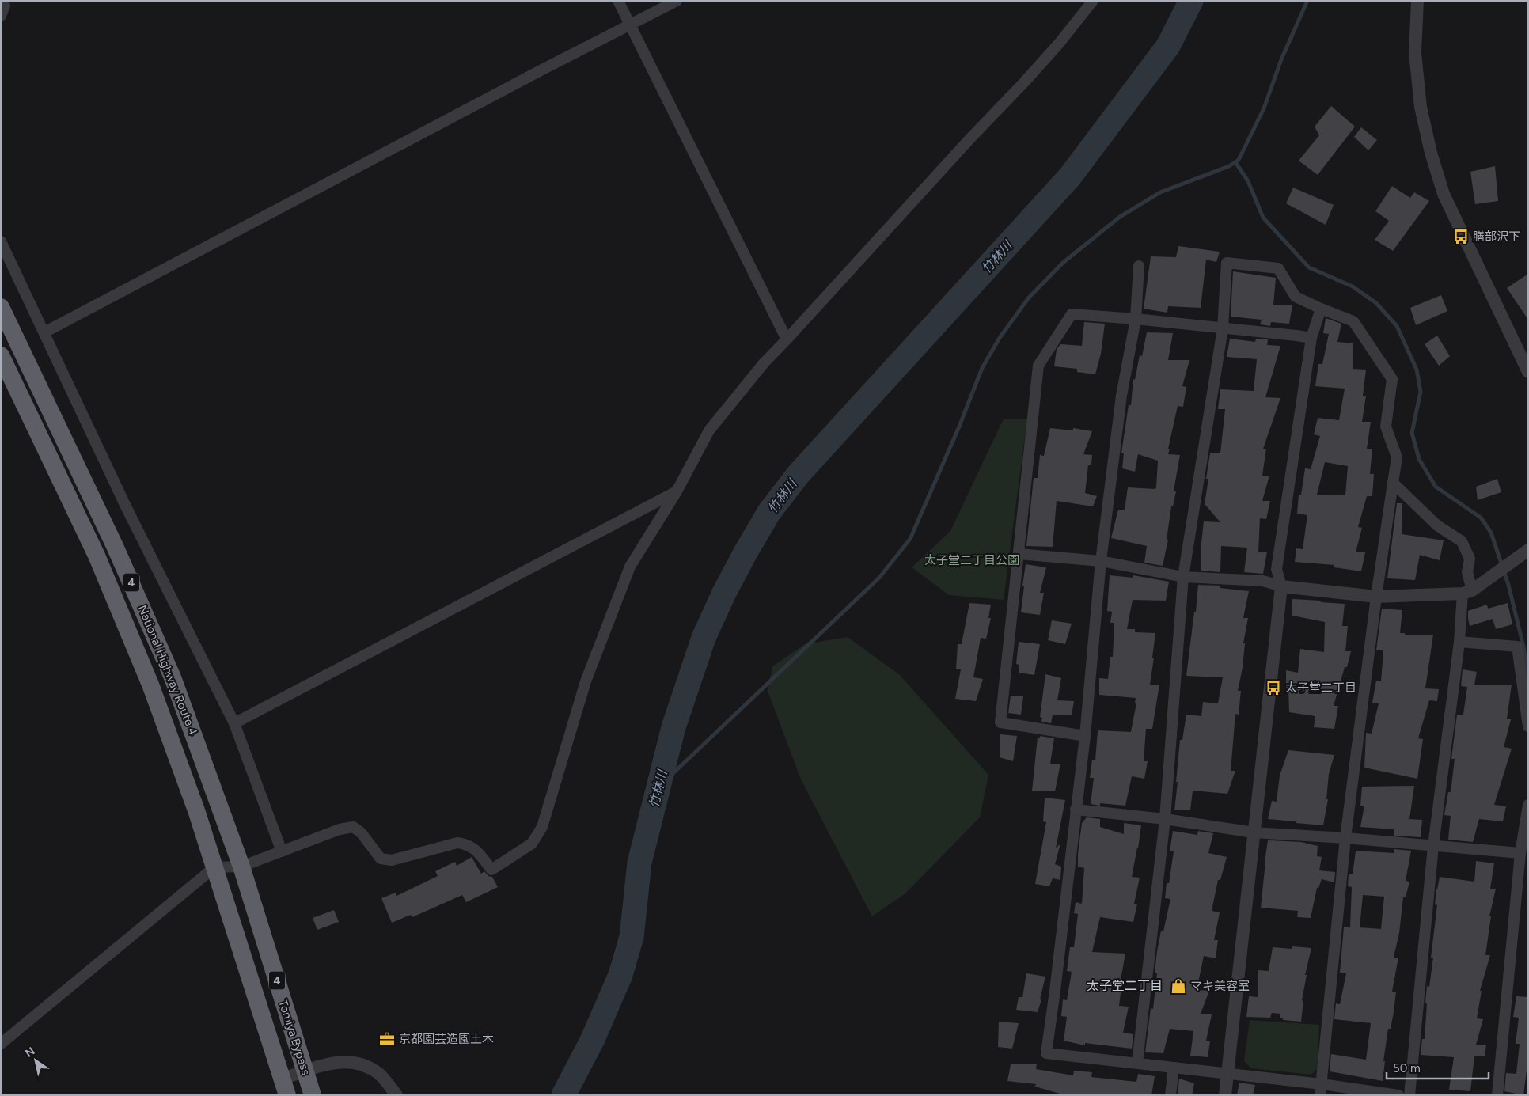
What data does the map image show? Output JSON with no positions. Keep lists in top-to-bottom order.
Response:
{
  "streets": {
    "highway": ["4", "National Highway Route 4", "Tomiya Bypass"]
  },
  "crossings": [
    ["National Highway Route 4", "Tomiya Bypass"]
  ],
  "districts": ["太子堂二丁目"],
  "water": ["竹林川"],
  "parks": ["太子堂二丁目公園"],
  "places": {
    "bus stop": ["膳部沢下", "太子堂二丁目"],
    "shop": ["マキ美容室"],
    "office": ["京都園芸造園土木"]
  },
  "scale_bar": "50 m",
  "north": "top left"
}
